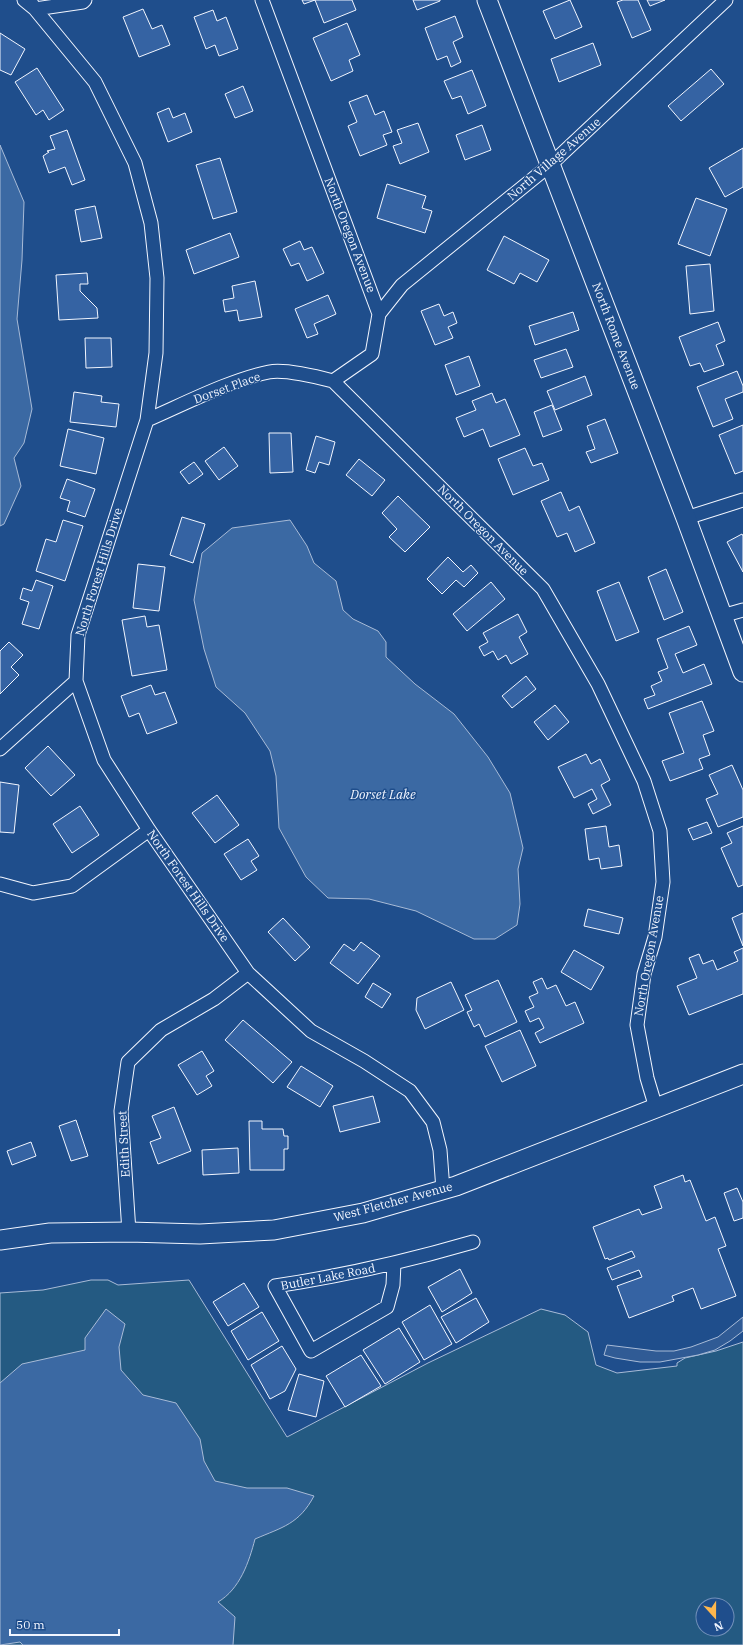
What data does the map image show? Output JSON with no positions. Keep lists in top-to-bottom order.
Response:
{
  "streets": {
    "main road": ["North Rome Avenue", "West Fletcher Avenue"],
    "street": [
      "North Village Avenue",
      "North Oregon Avenue",
      "Dorset Place",
      "North Forest Hills Drive",
      "Edith Street",
      "Butler Lake Road"
    ]
  },
  "crossings": [
    ["North Village Avenue", "North Oregon Avenue"],
    ["North Village Avenue", "North Rome Avenue"],
    ["North Oregon Avenue", "Dorset Place"],
    ["North Oregon Avenue", "West Fletcher Avenue"],
    ["Dorset Place", "North Forest Hills Drive"],
    ["North Forest Hills Drive", "Edith Street"],
    ["North Forest Hills Drive", "West Fletcher Avenue"],
    ["Edith Street", "West Fletcher Avenue"]
  ],
  "water": ["Dorset Lake"],
  "scale_bar": "50 m",
  "north": "bottom"
}
